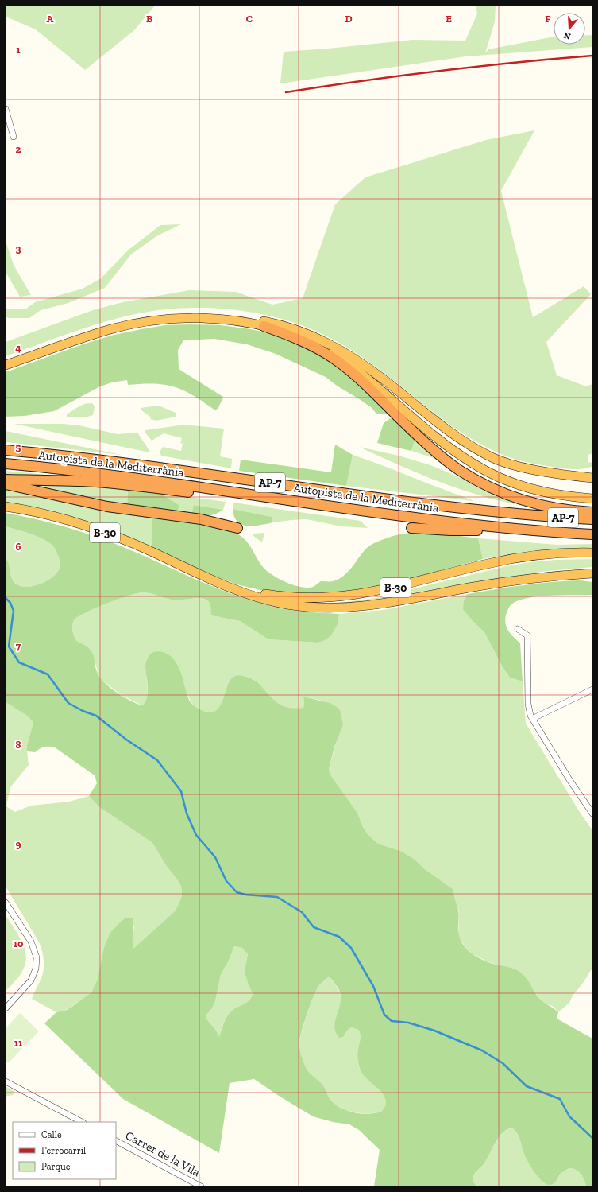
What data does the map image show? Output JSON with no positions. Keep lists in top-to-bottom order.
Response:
{
  "streets": {
    "highway": ["Autopista de la Mediterrània", "AP-7", "B-30"],
    "street": ["Carrer de la Vila"]
  },
  "legend": ["Calle", "Ferrocarril", "Parque"],
  "north": "bottom",
  "grid": {
    "columns": [
      "A",
      "B",
      "C",
      "D",
      "E",
      "F"
    ],
    "rows": [
      "1",
      "2",
      "3",
      "4",
      "5",
      "6",
      "7",
      "8",
      "9",
      "10",
      "11"
    ]
  }
}
